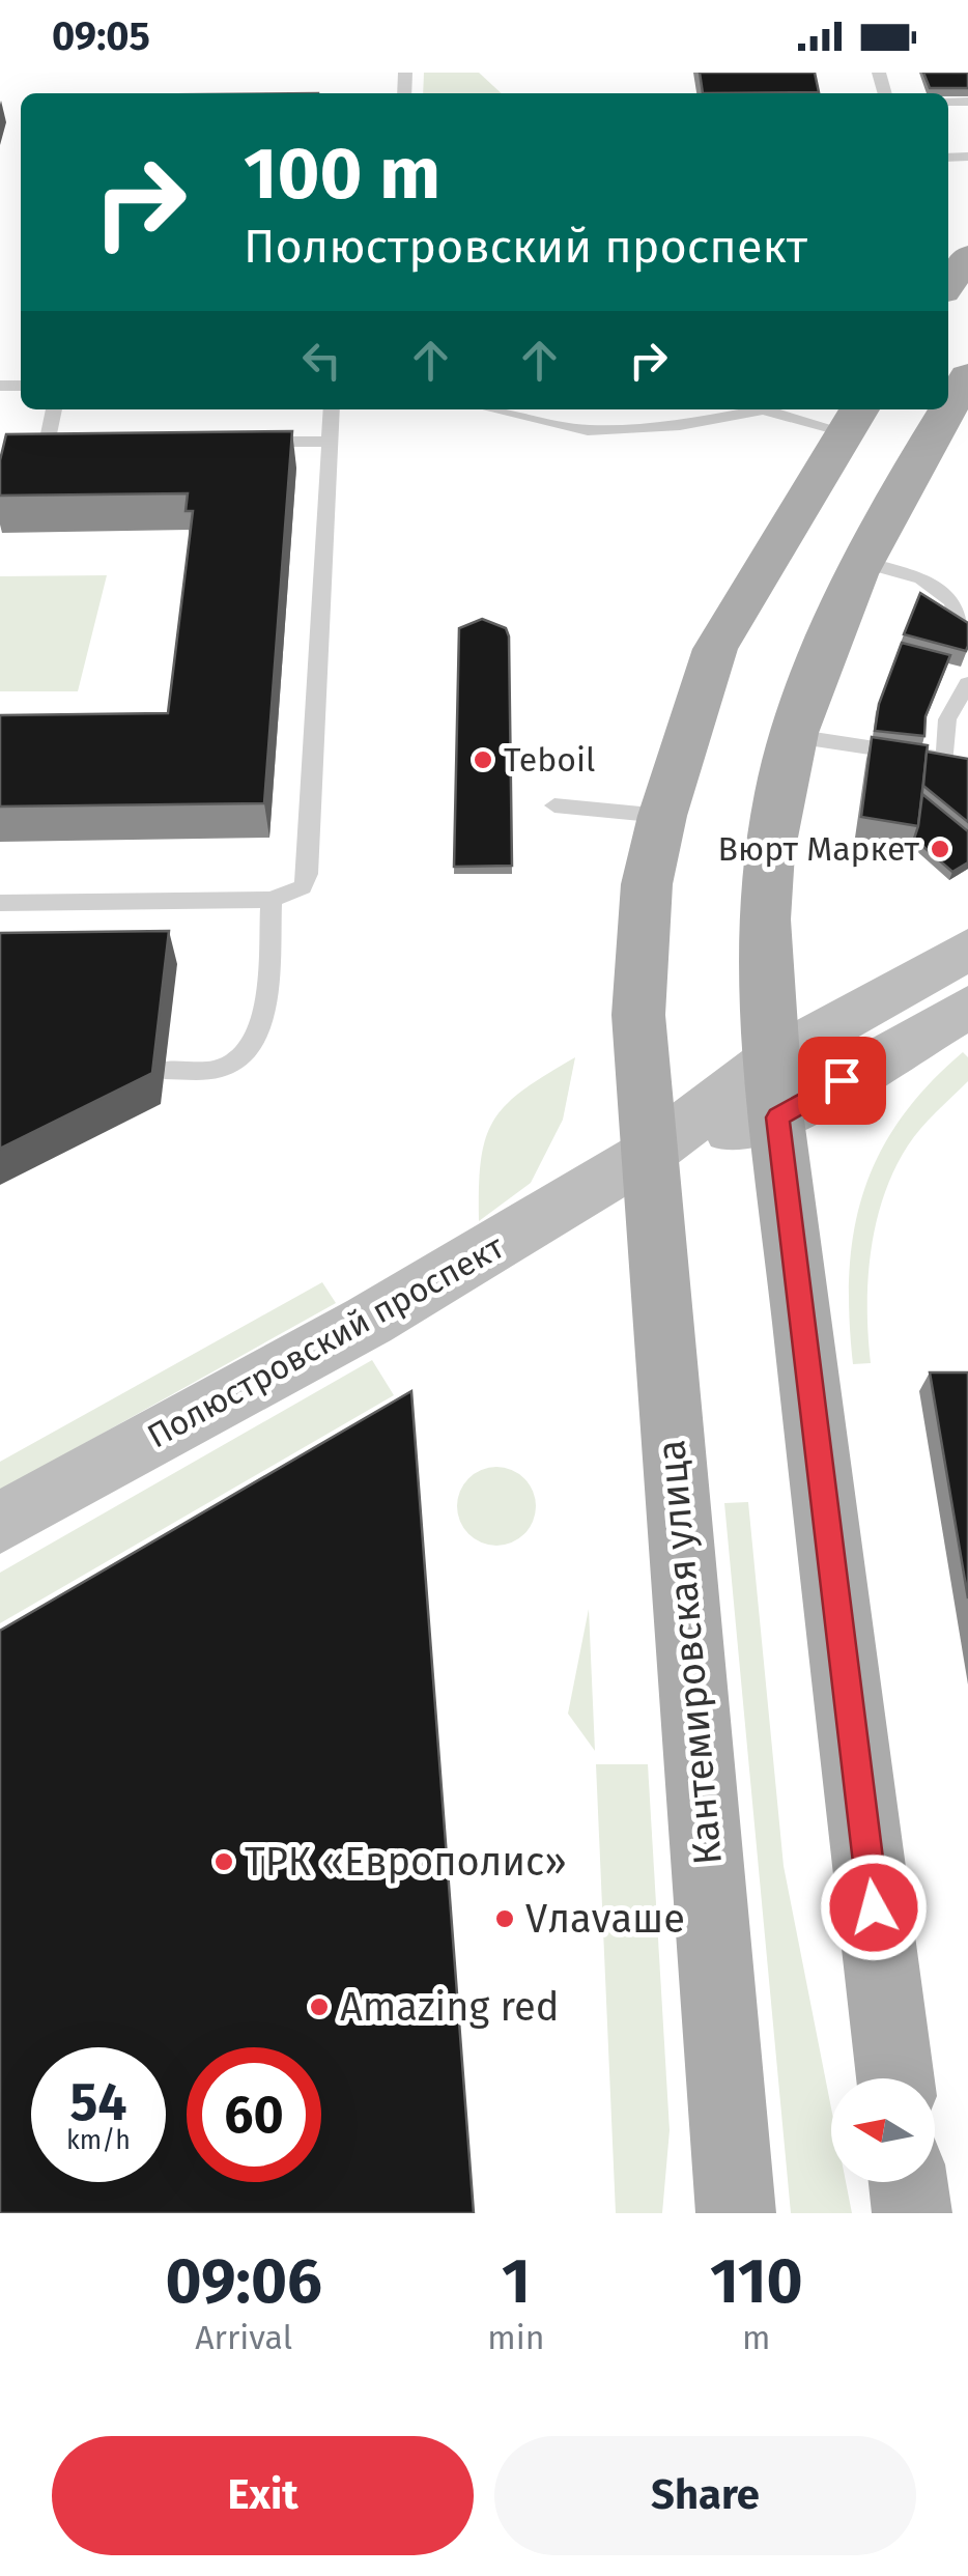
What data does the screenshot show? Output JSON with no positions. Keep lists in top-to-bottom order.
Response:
{
  "streets": {
    "main road": ["Кантемировская улица"],
    "street": ["Полюстровский проспект"]
  },
  "crossings": [
    ["Полюстровский проспект", "Кантемировская улица"]
  ],
  "places": [
    "Teboil",
    "Вюрт Маркет",
    "ТРК «Европолис»",
    "Vлаvаше",
    "Amazing red"
  ],
  "north": "left",
  "page": {
    "status": "09:05",
    "turn": ["100 m", "Полюстровский проспект"],
    "speed": "54 km/h",
    "limit": "60",
    "eta": [
      "09:06",
      "Arrival",
      "1",
      "min",
      "110",
      "m"
    ],
    "buttons": ["Exit", "Share"]
  }
}
